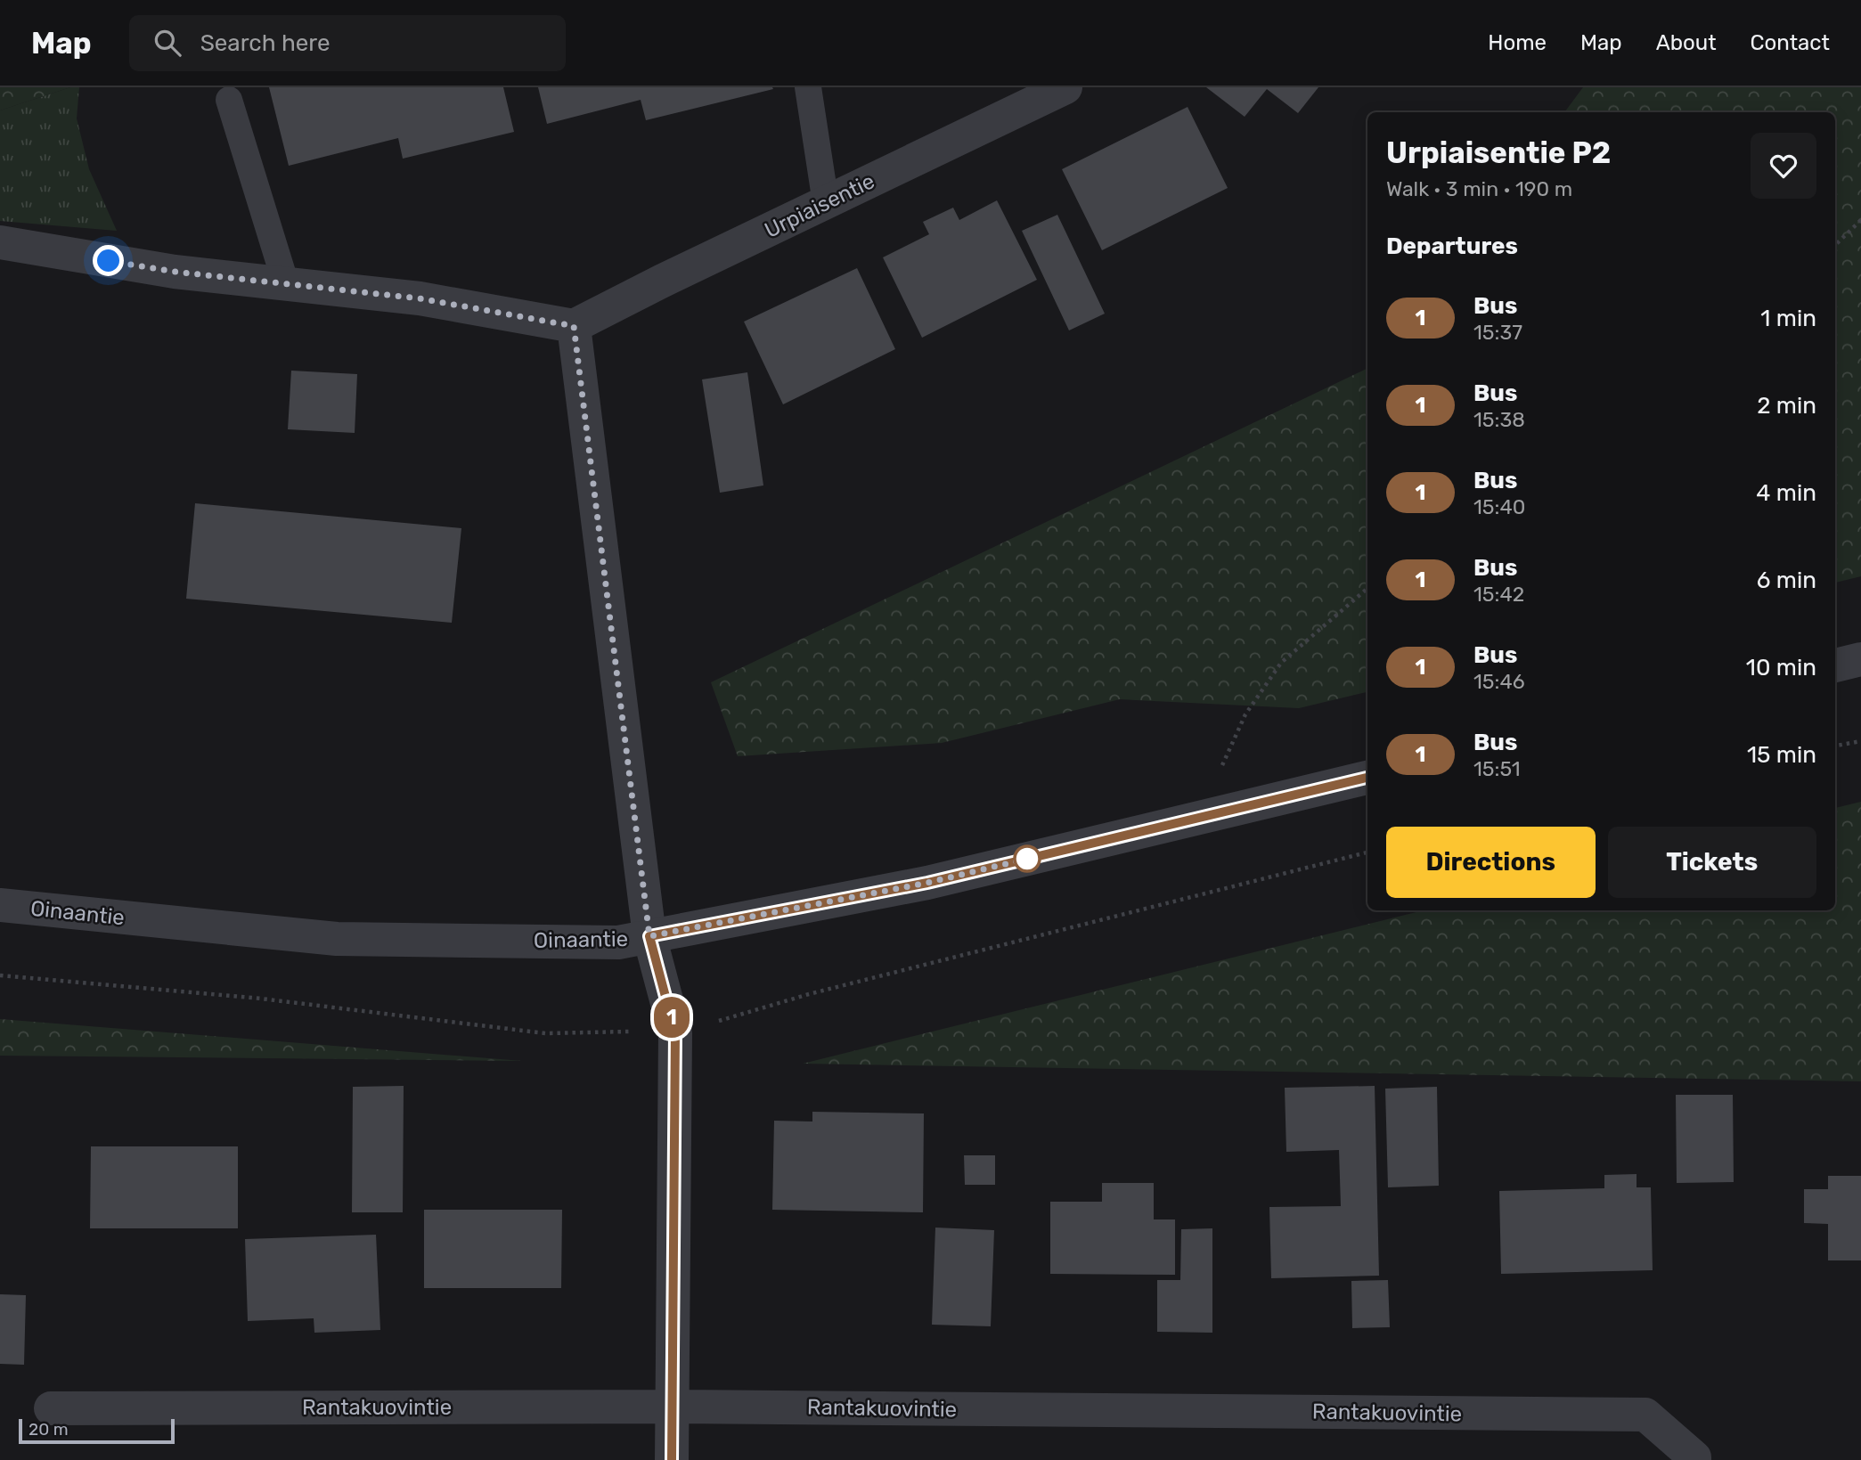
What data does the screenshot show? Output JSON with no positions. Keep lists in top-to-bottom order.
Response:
{
  "streets": {
    "street": ["Urpiaisentie", "Oinaantie", "Rantakuovintie"]
  },
  "lines": ["bus line 1"],
  "scale_bar": "20 m",
  "page": {
    "header": "Map",
    "search": "Search here",
    "nav": [
      "Home",
      "Map",
      "About",
      "Contact"
    ],
    "on_map": "1",
    "heading": [
      ["Urpiaisentie P2", "Walk · 3 min · 190 m"],
      "Departures"
    ],
    "list": [
      {
        "mark": "1",
        "name": "Bus",
        "note": "15:37",
        "value": "1 min"
      },
      {
        "mark": "1",
        "name": "Bus",
        "note": "15:38",
        "value": "2 min"
      },
      {
        "mark": "1",
        "name": "Bus",
        "note": "15:40",
        "value": "4 min"
      },
      {
        "mark": "1",
        "name": "Bus",
        "note": "15:42",
        "value": "6 min"
      },
      {
        "mark": "1",
        "name": "Bus",
        "note": "15:46",
        "value": "10 min"
      },
      {
        "mark": "1",
        "name": "Bus",
        "note": "15:51",
        "value": "15 min"
      }
    ],
    "buttons": ["Directions", "Tickets"],
    "scale": "20 m"
  }
}
